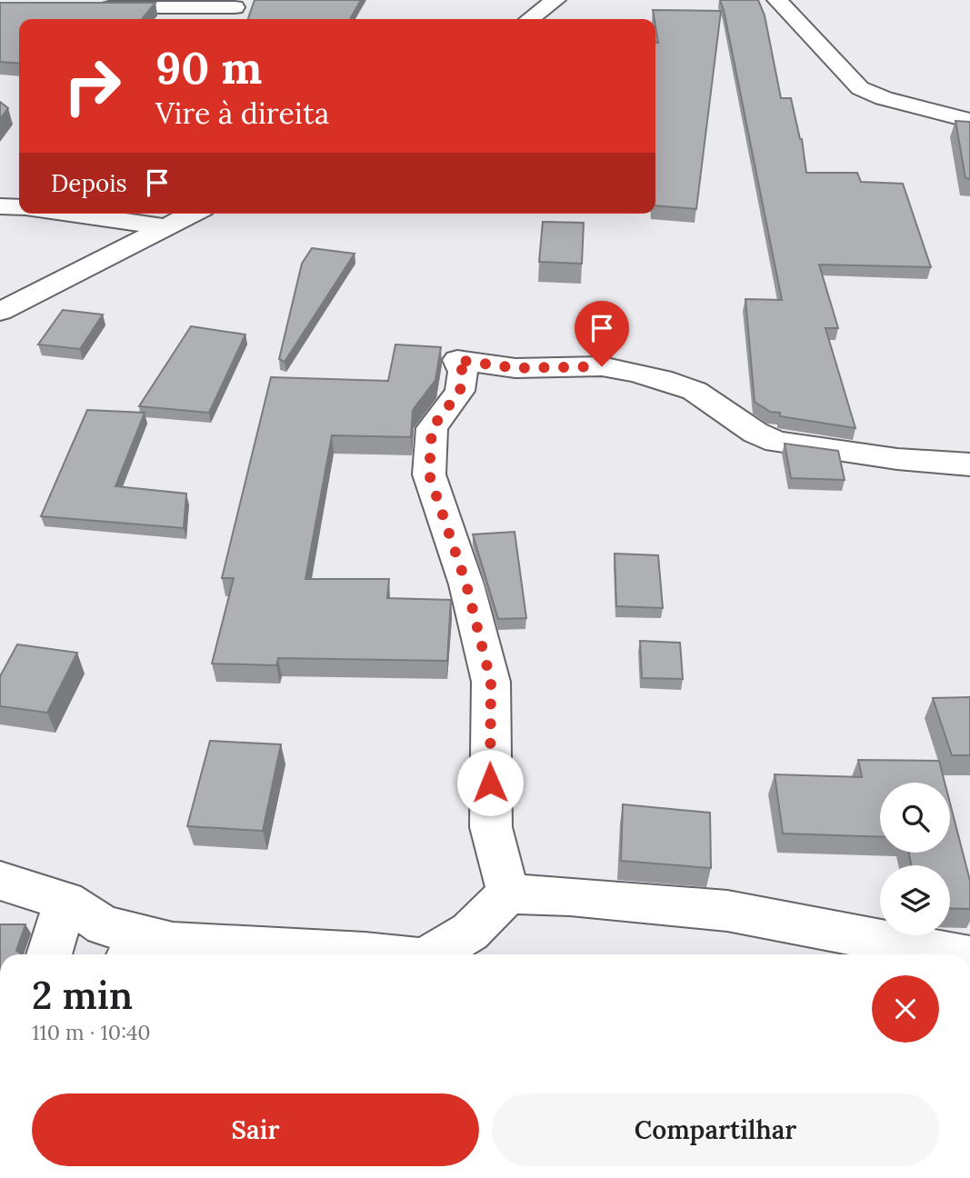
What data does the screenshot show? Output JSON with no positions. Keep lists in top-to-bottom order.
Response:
{
  "page": {
    "turn": ["90 m", "Vire à direita"],
    "then": "Depois",
    "heading": ["2 min", "110 m · 10:40"],
    "buttons": ["Sair", "Compartilhar"]
  }
}
